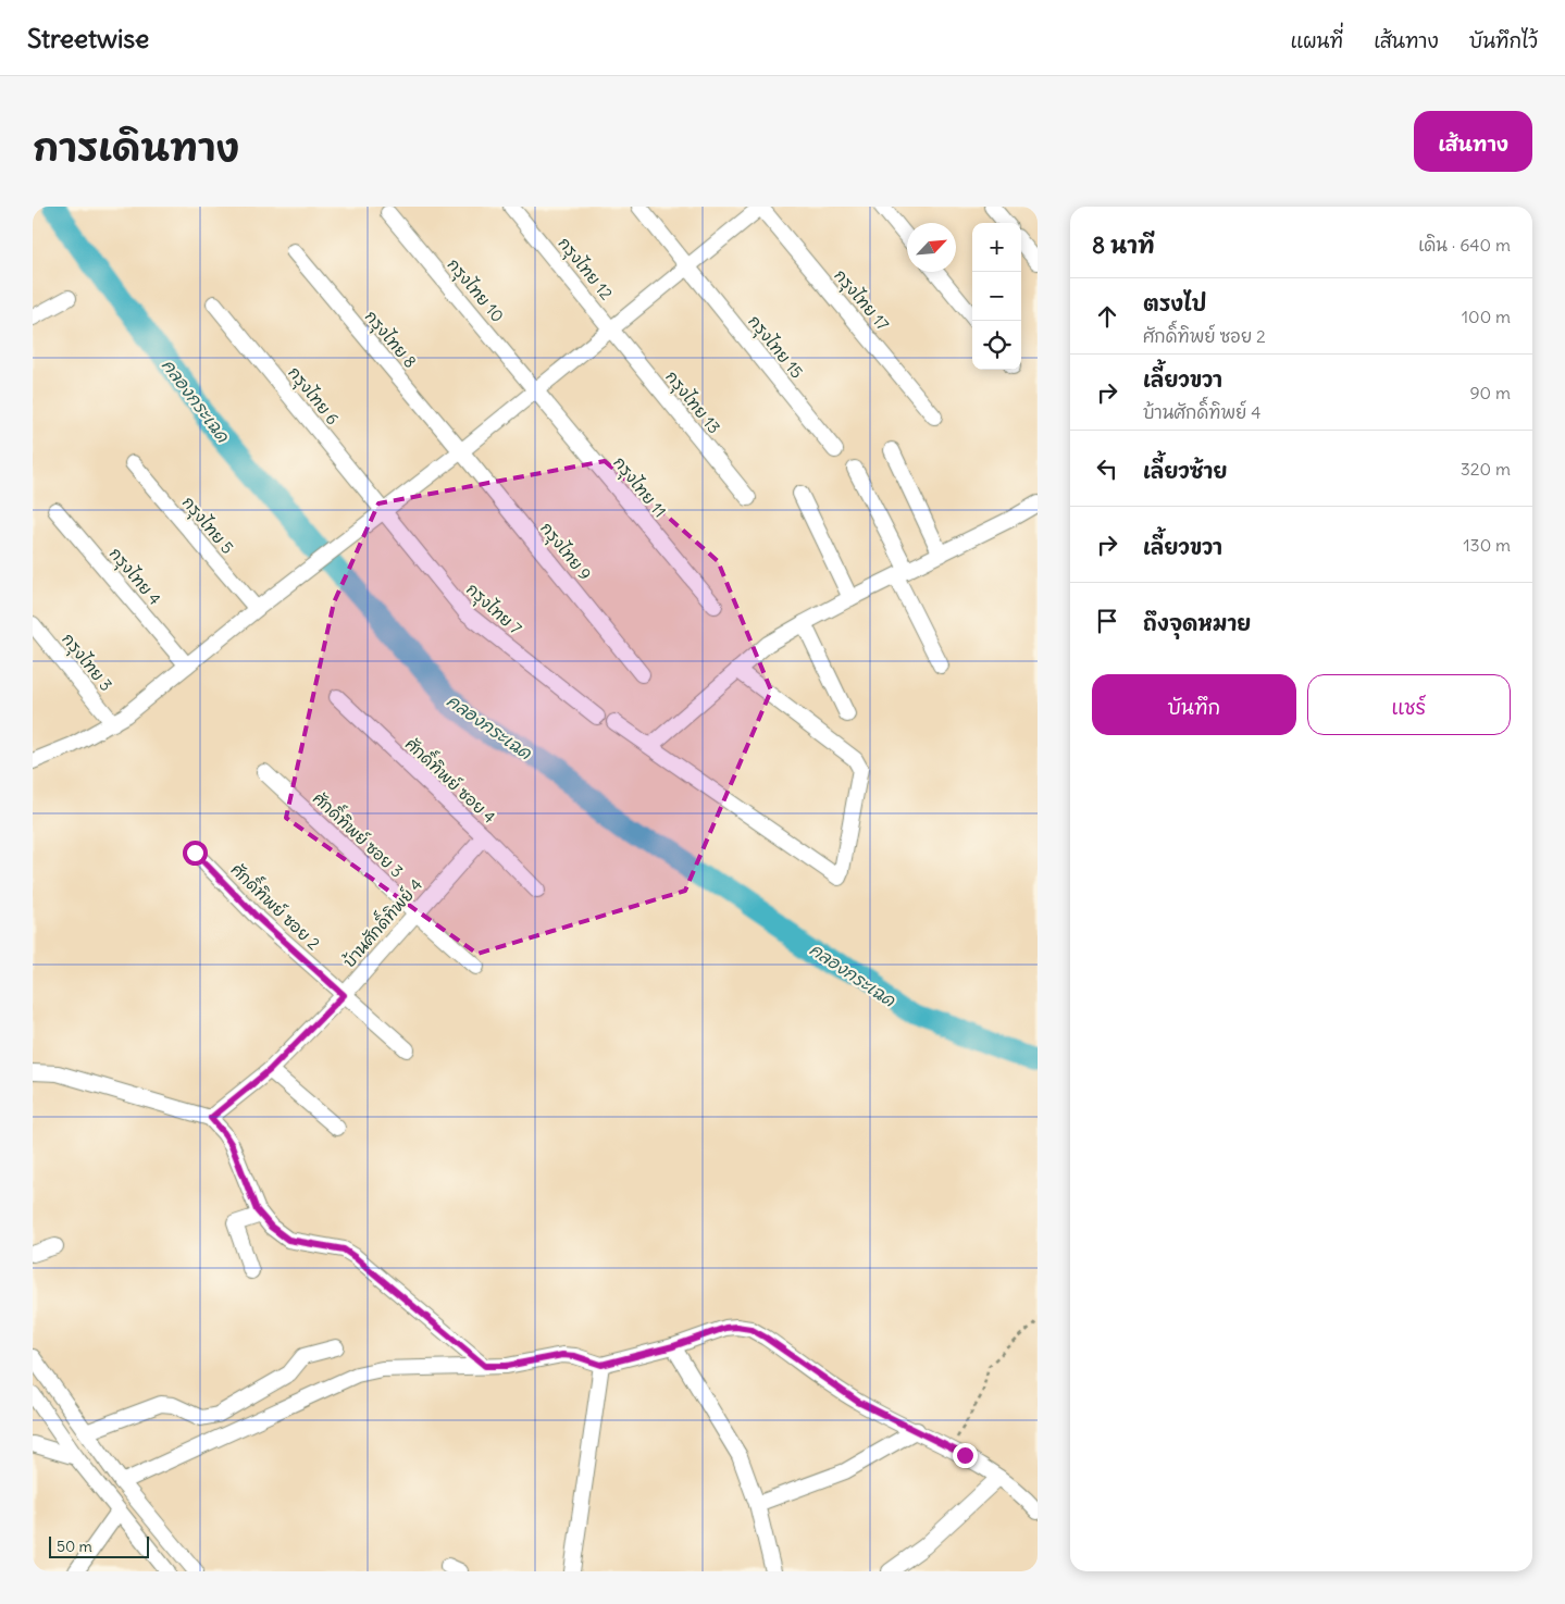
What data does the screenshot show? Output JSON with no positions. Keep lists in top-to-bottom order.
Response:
{
  "streets": {
    "street": [
      "กรุงไทย 12",
      "กรุงไทย 10",
      "กรุงไทย 17",
      "กรุงไทย 8",
      "กรุงไทย 15",
      "กรุงไทย 6",
      "กรุงไทย 13",
      "กรุงไทย 11",
      "กรุงไทย 5",
      "กรุงไทย 9",
      "กรุงไทย 4",
      "กรุงไทย 7",
      "กรุงไทย 3",
      "ศักดิ์ทิพย์ ซอย 4",
      "ศักดิ์ทิพย์ ซอย 3",
      "ศักดิ์ทิพย์ ซอย 2",
      "บ้านศักดิ์ทิพย์ 4"
    ]
  },
  "crossings": [
    ["กรุงไทย 12", "กรุงไทย 13"],
    ["กรุงไทย 10", "กรุงไทย 11"],
    ["กรุงไทย 8", "กรุงไทย 9"],
    ["กรุงไทย 6", "กรุงไทย 7"],
    ["ศักดิ์ทิพย์ ซอย 4", "บ้านศักดิ์ทิพย์ 4"],
    ["ศักดิ์ทิพย์ ซอย 3", "บ้านศักดิ์ทิพย์ 4"],
    ["ศักดิ์ทิพย์ ซอย 2", "บ้านศักดิ์ทิพย์ 4"]
  ],
  "water": ["คลองกระเฉด"],
  "scale_bar": "50 m",
  "north": "top right",
  "page": {
    "header": "Streetwise",
    "nav": ["แผนที่", "เส้นทาง", "บันทึกไว้"],
    "title": "การเดินทาง",
    "buttons": [
      "เส้นทาง",
      ["บันทึก", "แชร์"]
    ],
    "heading": ["8 นาที", "เดิน · 640 m"],
    "map_buttons": ["+", "−"],
    "list": [
      ["ตรงไป", "ศักดิ์ทิพย์ ซอย 2", "100 m"],
      ["เลี้ยวขวา", "บ้านศักดิ์ทิพย์ 4", "90 m"],
      ["เลี้ยวซ้าย", "320 m"],
      ["เลี้ยวขวา", "130 m"],
      "ถึงจุดหมาย"
    ],
    "scale": "50 m"
  }
}
